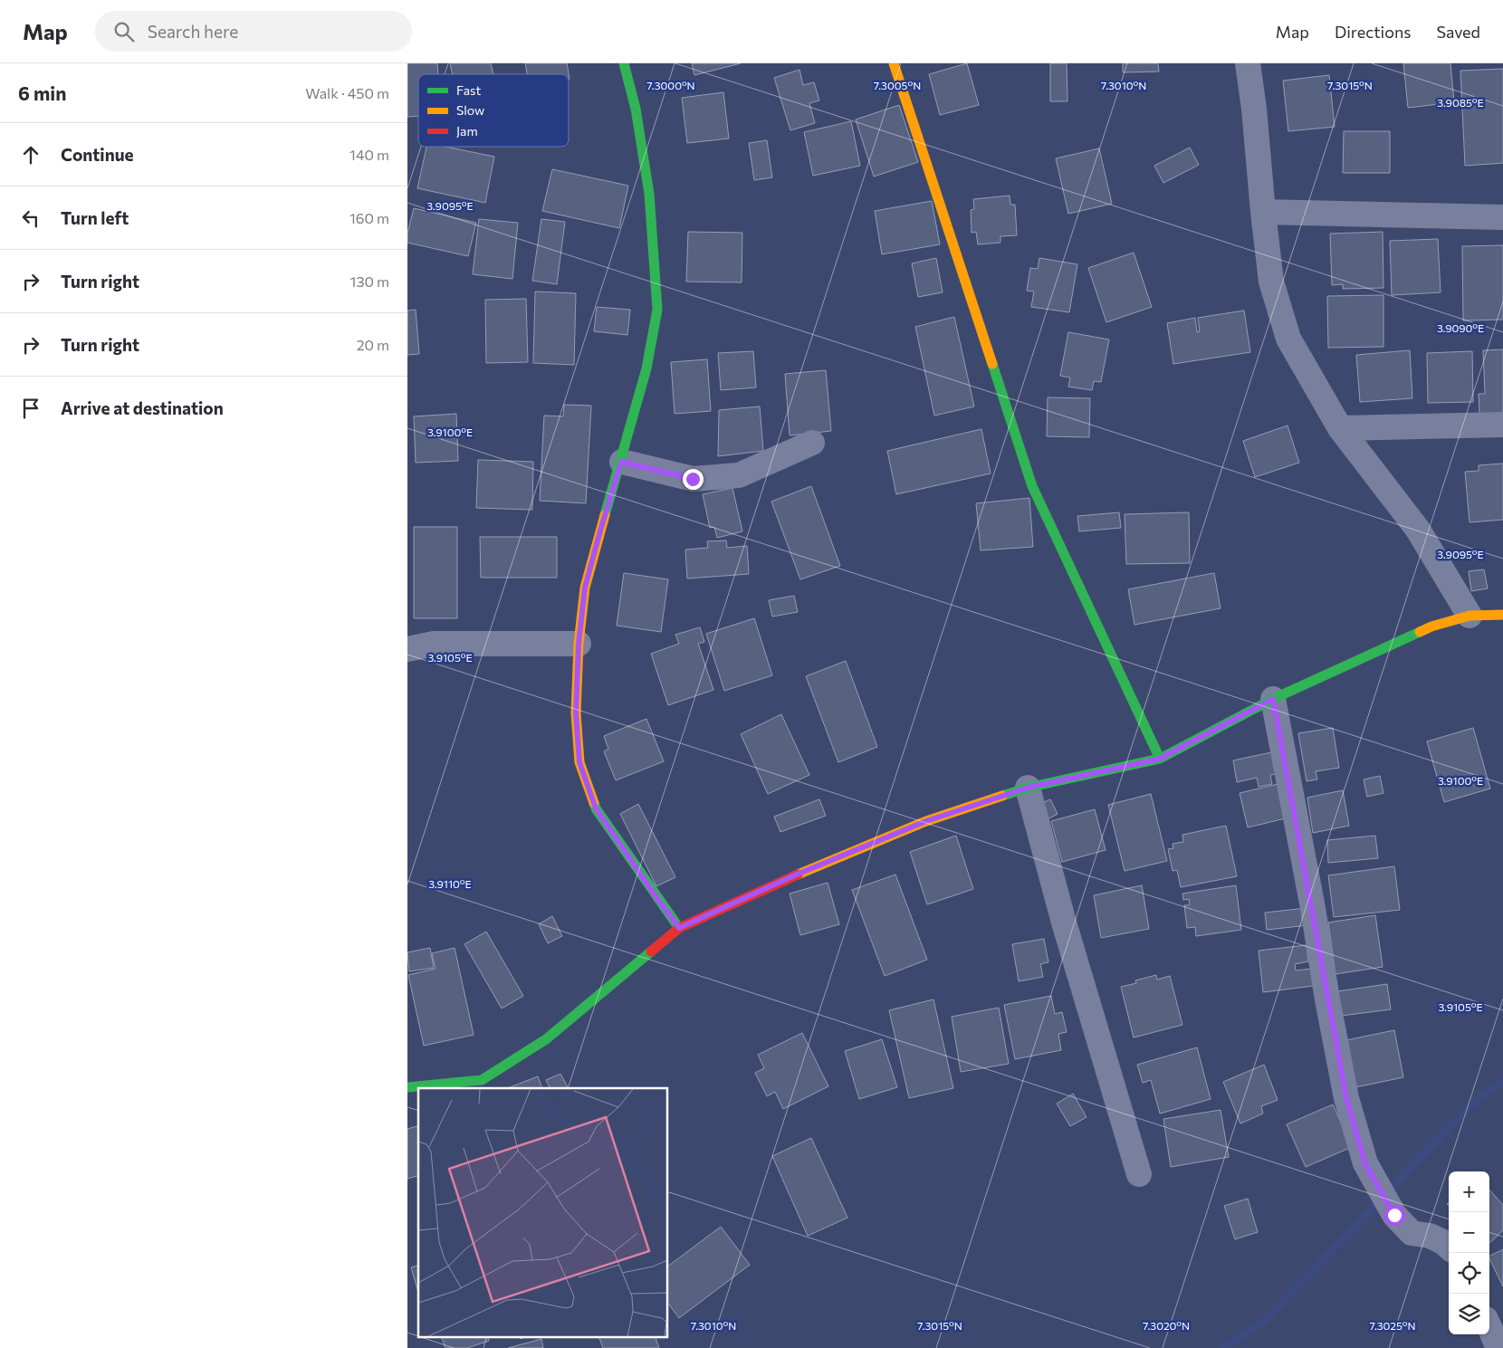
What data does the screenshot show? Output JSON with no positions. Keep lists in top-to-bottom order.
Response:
{
  "legend": ["Fast", "Slow", "Jam"],
  "page": {
    "header": "Map",
    "search": "Search here",
    "nav": ["Map", "Directions", "Saved"],
    "heading": ["6 min", "Walk · 450 m"],
    "list": [
      ["Continue", "140 m"],
      ["Turn left", "160 m"],
      ["Turn right", "130 m"],
      ["Turn right", "20 m"],
      "Arrive at destination"
    ],
    "map_buttons": ["+", "−"]
  },
  "coordinates": [
    "7.3000°N",
    "7.3005°N",
    "7.3010°N",
    "7.3015°N",
    "3.9085°E",
    "3.9095°E",
    "3.9090°E",
    "3.9100°E",
    "3.9105°E",
    "3.9110°E",
    "7.3020°N",
    "7.3025°N"
  ]
}
